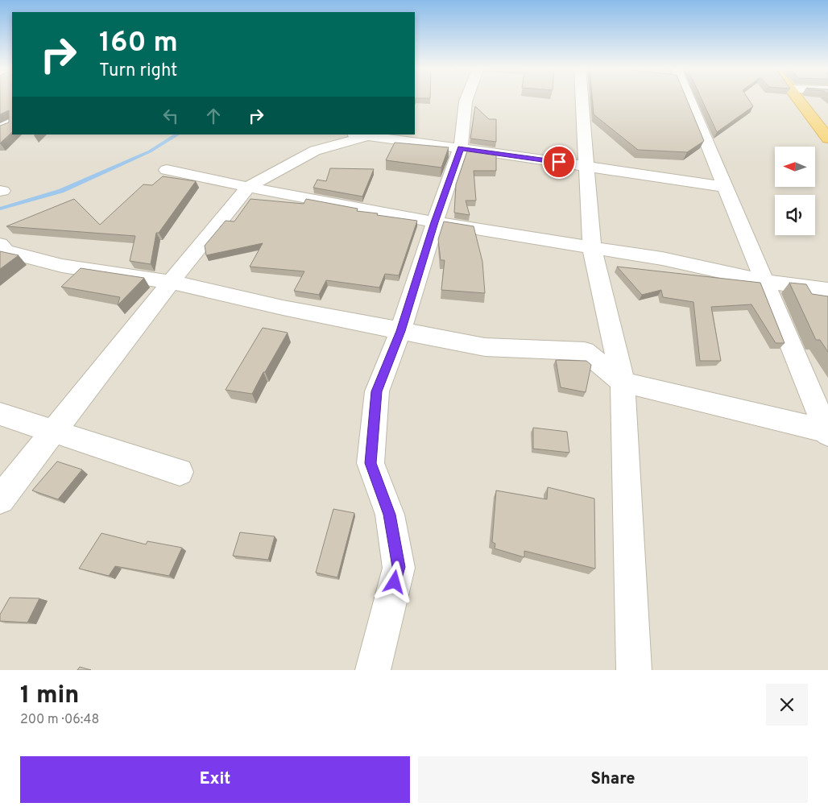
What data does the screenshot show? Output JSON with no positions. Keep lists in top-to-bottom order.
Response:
{
  "north": "left",
  "page": {
    "turn": ["160 m", "Turn right"],
    "heading": ["1 min", "200 m · 06:48"],
    "buttons": ["Exit", "Share"]
  }
}
